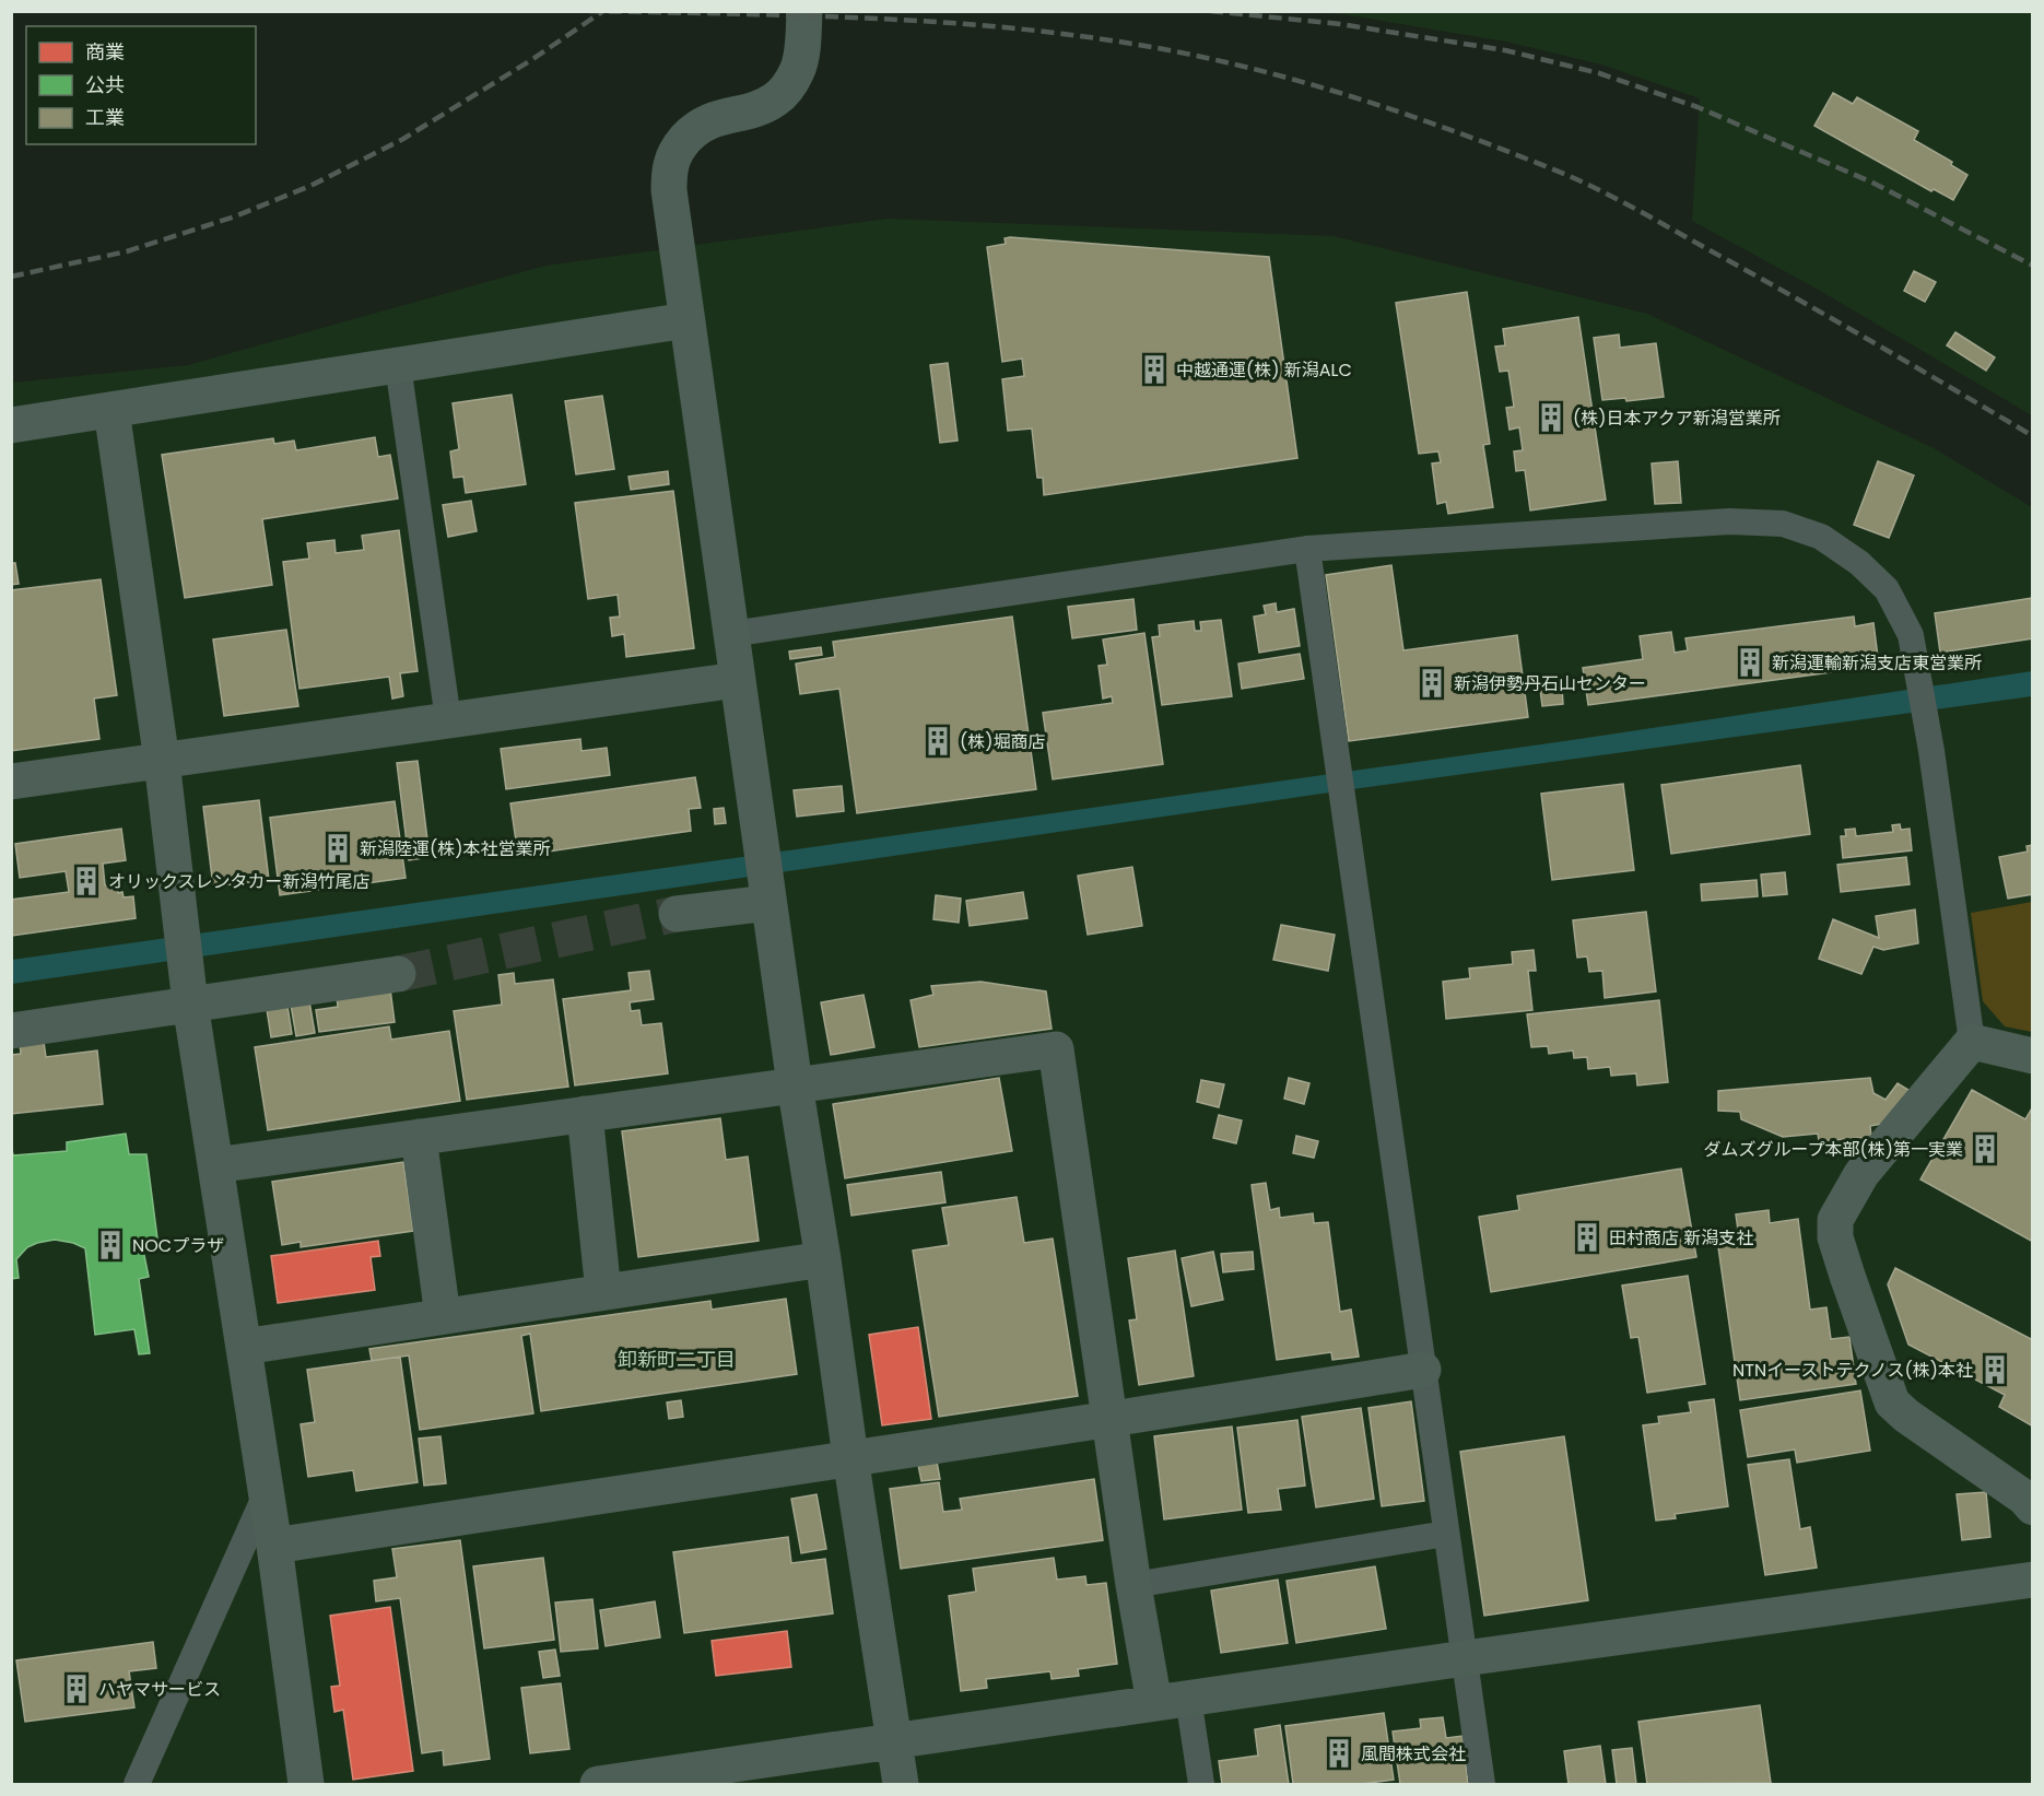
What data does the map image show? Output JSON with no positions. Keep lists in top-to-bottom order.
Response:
{
  "districts": ["卸新町二丁目"],
  "places": {
    "building": [
      "中越通運(株) 新潟ALC",
      "(株)日本アクア新潟営業所",
      "新潟運輸新潟支店東営業所",
      "新潟伊勢丹石山センター",
      "(株)堀商店",
      "新潟陸運(株)本社営業所",
      "オリックスレンタカー新潟竹尾店",
      "ダムズグループ本部(株)第一実業",
      "田村商店 新潟支社",
      "NOCプラザ",
      "NTNイーストテクノス(株)本社",
      "ハヤマサービス",
      "風間株式会社"
    ]
  },
  "legend": ["商業", "公共", "工業"]
}
